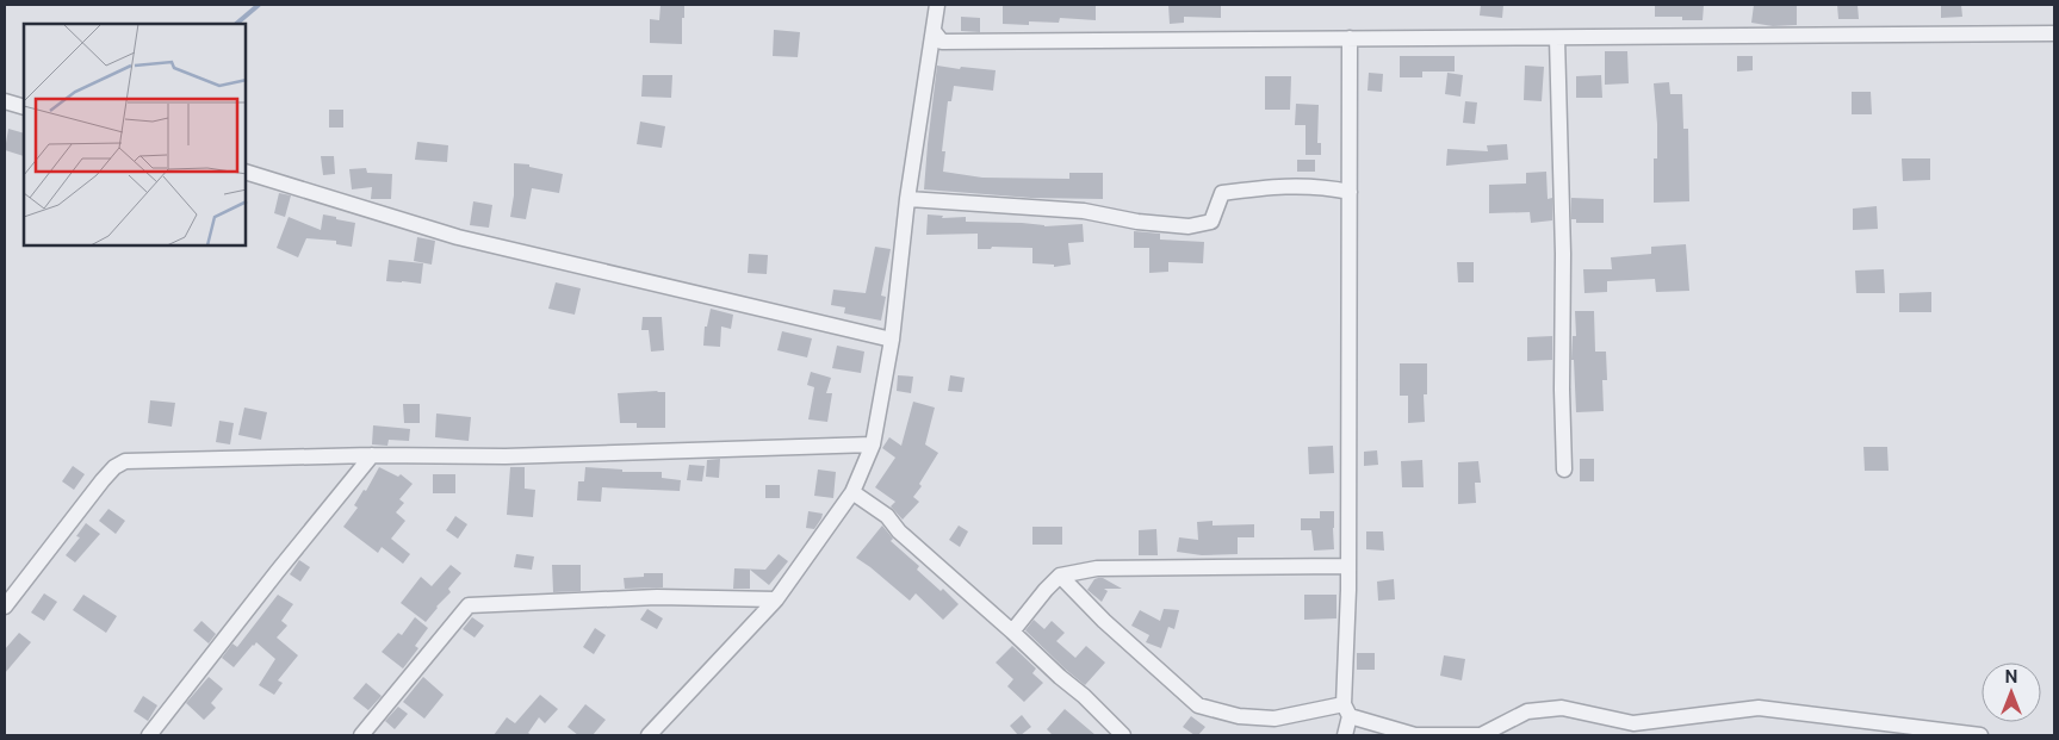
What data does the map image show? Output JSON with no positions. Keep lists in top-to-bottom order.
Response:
{
  "north": "top"
}
